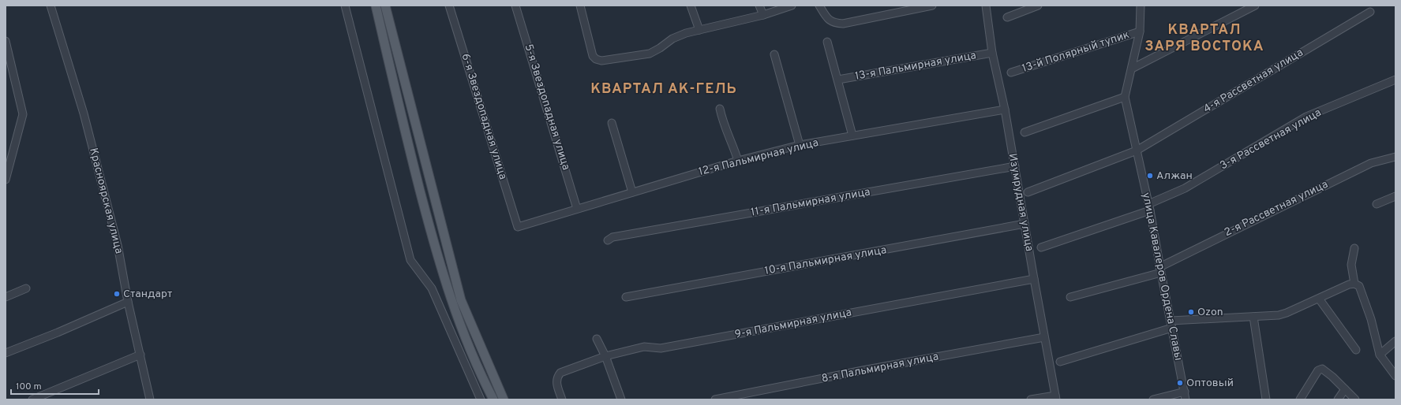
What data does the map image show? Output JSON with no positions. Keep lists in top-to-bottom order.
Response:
{
  "streets": {
    "street": [
      "13-й Полярный тупик",
      "13-я Пальмирная улица",
      "4-я Рассветная улица",
      "5-я Звездопадная улица",
      "6-я Звездопадная улица",
      "3-я Рассветная улица",
      "12-я Пальмирная улица",
      "Красноярская улица",
      "11-я Пальмирная улица",
      "Изумрудная улица",
      "2-я Рассветная улица",
      "10-я Пальмирная улица",
      "улица Кавалеров Ордена Славы",
      "9-я Пальмирная улица",
      "8-я Пальмирная улица"
    ]
  },
  "crossings": [
    ["13-й Полярный тупик", "улица Кавалеров Ордена Славы"],
    ["13-я Пальмирная улица", "Изумрудная улица"],
    ["4-я Рассветная улица", "улица Кавалеров Ордена Славы"],
    ["5-я Звездопадная улица", "12-я Пальмирная улица"],
    ["6-я Звездопадная улица", "12-я Пальмирная улица"],
    ["3-я Рассветная улица", "улица Кавалеров Ордена Славы"],
    ["12-я Пальмирная улица", "Изумрудная улица"],
    ["11-я Пальмирная улица", "Изумрудная улица"],
    ["Изумрудная улица", "10-я Пальмирная улица"],
    ["Изумрудная улица", "9-я Пальмирная улица"],
    ["Изумрудная улица", "8-я Пальмирная улица"],
    ["2-я Рассветная улица", "улица Кавалеров Ордена Славы"]
  ],
  "districts": ["КВАРТАЛ ЗАРЯ ВОСТОКА", "КВАРТАЛ АК-ГЕЛЬ"],
  "places": [
    "Алжан",
    "Стандарт",
    "Ozon",
    "Оптовый"
  ],
  "scale_bar": "100 m"
}
